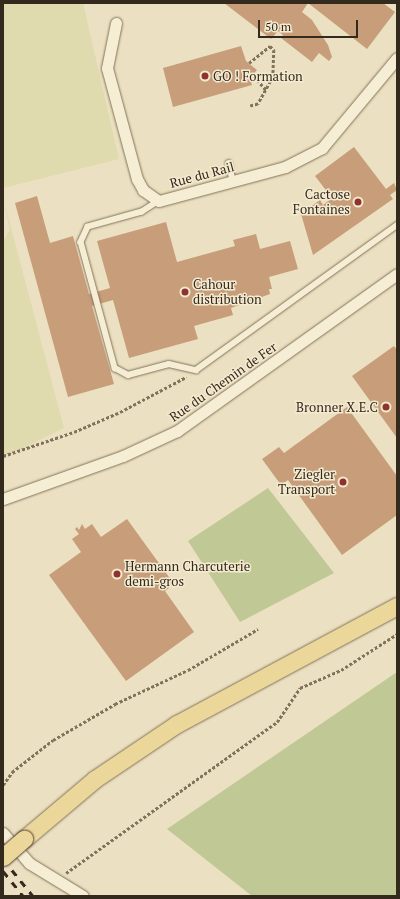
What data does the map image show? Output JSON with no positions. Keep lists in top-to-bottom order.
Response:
{
  "streets": {
    "street": ["Rue du Rail", "Rue du Chemin de Fer"]
  },
  "places": [
    "GO ! Formation",
    "Cactose Fontaines",
    "Cahour distribution",
    "Bronner X.E.C",
    "Ziegler Transport",
    "Hermann Charcuterie demi-gros"
  ],
  "scale_bar": "50 m"
}
